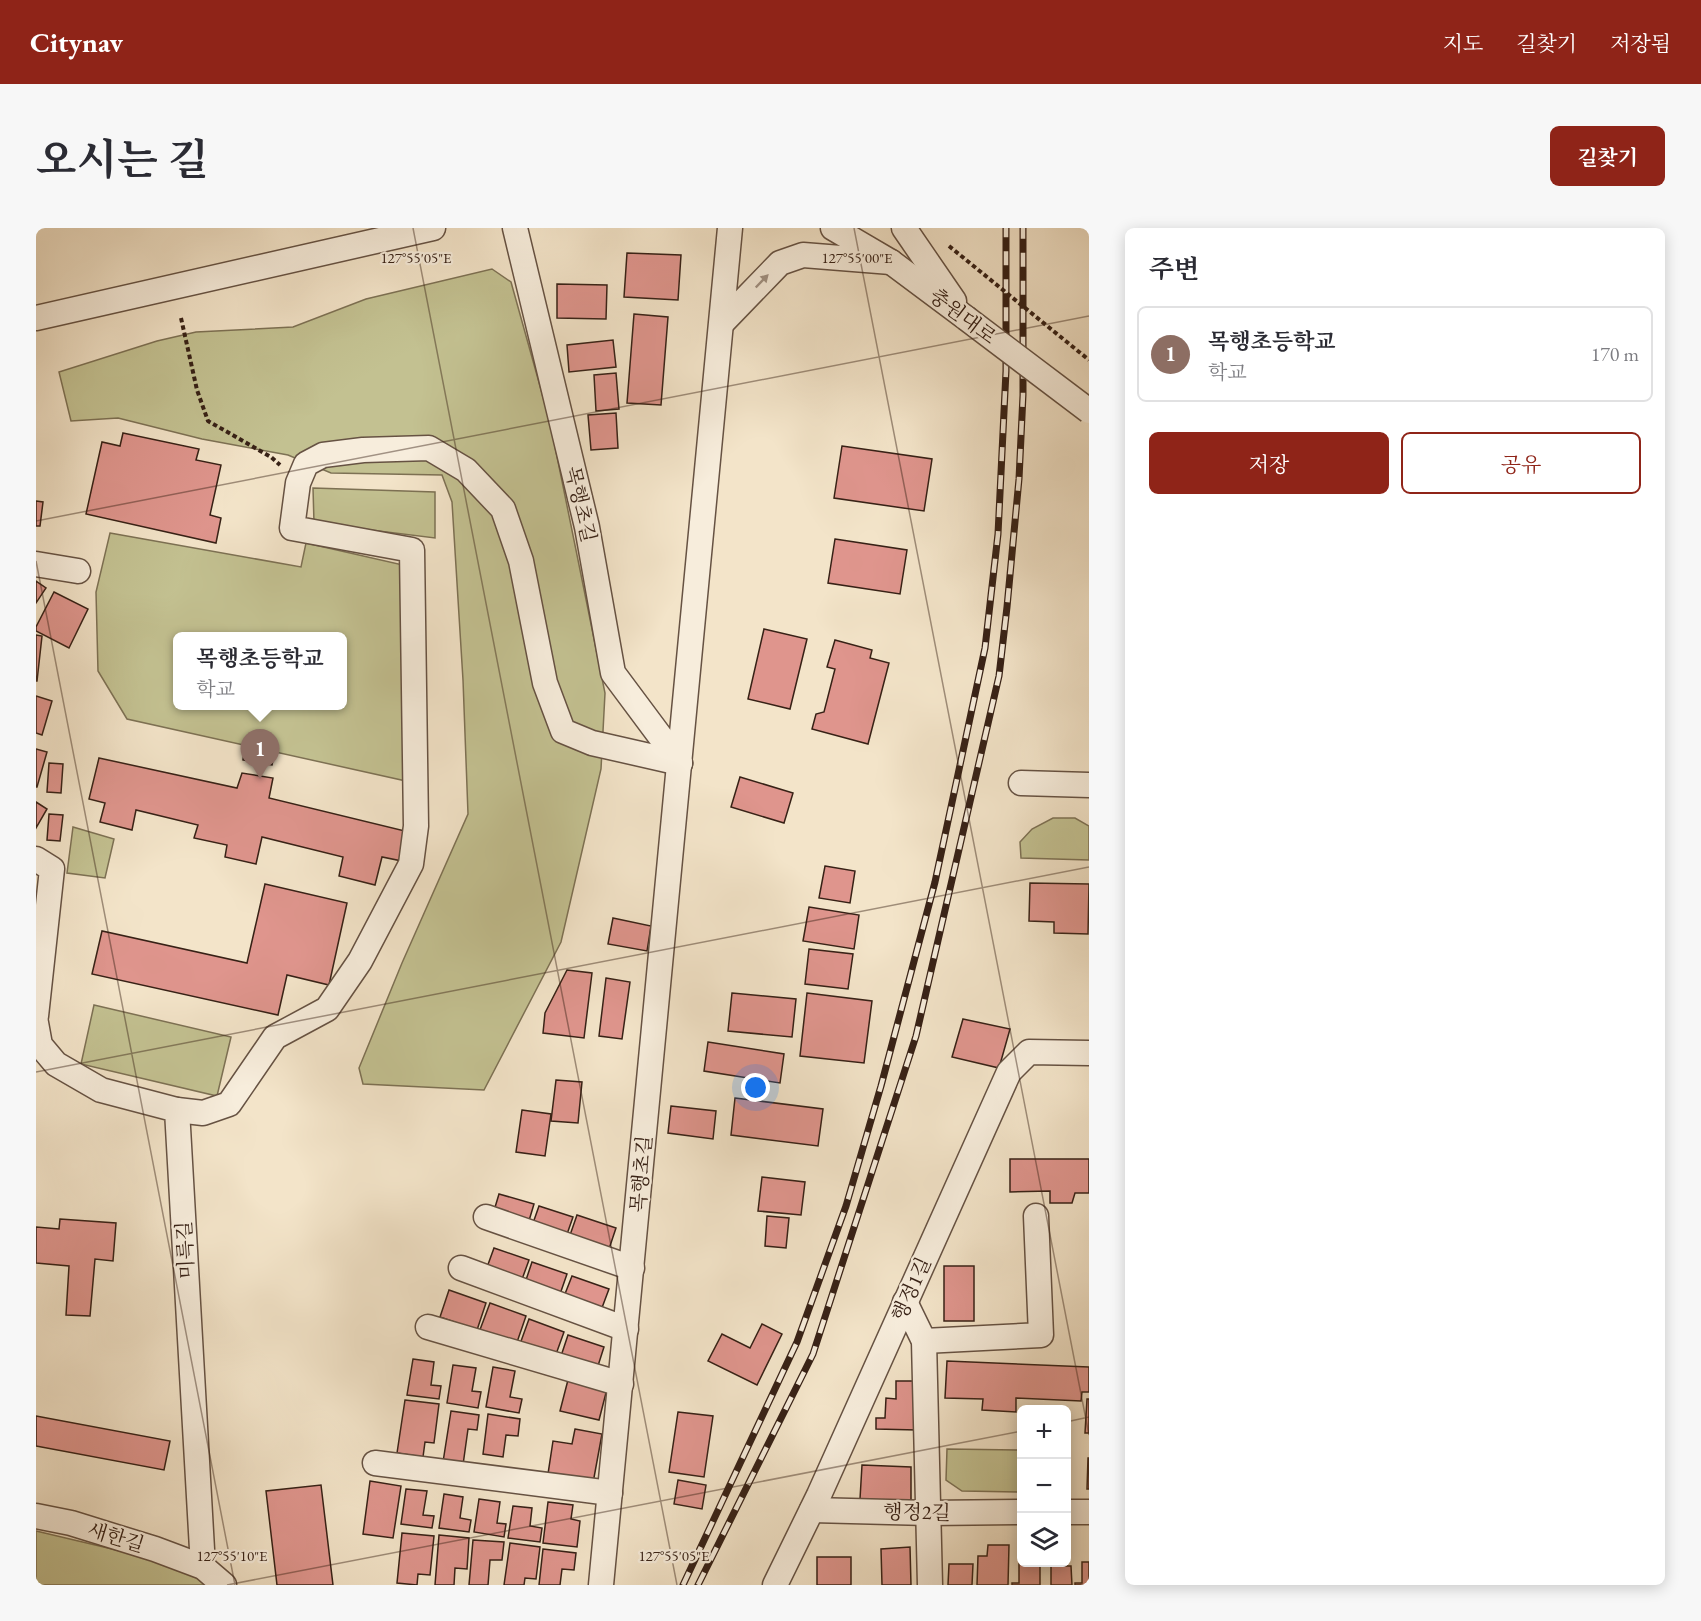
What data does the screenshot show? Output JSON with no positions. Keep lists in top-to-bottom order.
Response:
{
  "streets": {
    "street": [
      "충원대로",
      "목행초길",
      "미륵길",
      "행정1길",
      "행정2길",
      "새한길"
    ]
  },
  "crossings": [
    ["미륵길", "새한길"],
    ["행정1길", "행정2길"]
  ],
  "page": {
    "header": "Citynav",
    "nav": ["지도", "길찾기", "저장됨"],
    "title": "오시는 길",
    "buttons": [
      "길찾기",
      ["저장", "공유"]
    ],
    "heading": "주변",
    "list": [
      {
        "mark": "1",
        "name": "목행초등학교",
        "note": "학교",
        "value": "170 m"
      }
    ],
    "popup": ["목행초등학교", "학교"],
    "pins": "1",
    "map_buttons": ["+", "−"]
  },
  "coordinates": ["127°55'05\"E", "127°55'00\"E", "127°55'10\"E"]
}
